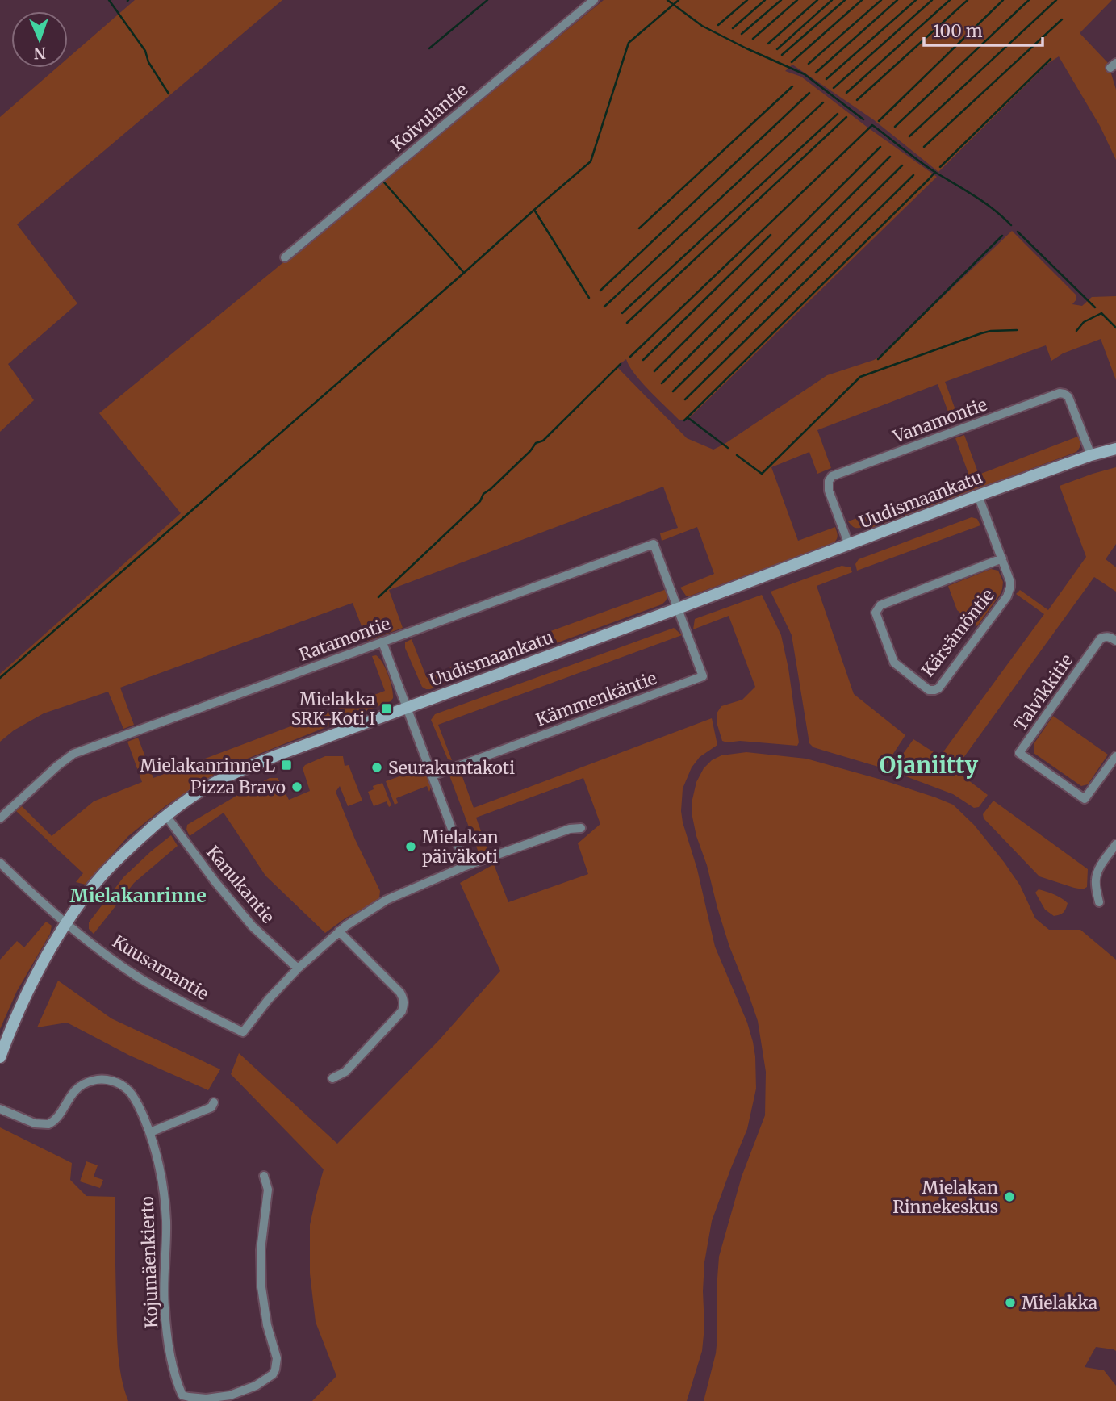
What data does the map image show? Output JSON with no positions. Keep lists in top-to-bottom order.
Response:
{
  "streets": {
    "street": [
      "Koivulantie",
      "Vanamontie",
      "Uudismaankatu",
      "Kärsämöntie",
      "Ratamontie",
      "Talvikkitie",
      "Kämmenkäntie",
      "Kanukantie",
      "Kuusamantie",
      "Kojumäenkierto"
    ]
  },
  "crossings": [
    ["Vanamontie", "Uudismaankatu"],
    ["Uudismaankatu", "Kärsämöntie"],
    ["Uudismaankatu", "Ratamontie"],
    ["Uudismaankatu", "Kämmenkäntie"],
    ["Uudismaankatu", "Kanukantie"],
    ["Uudismaankatu", "Kuusamantie"],
    ["Ratamontie", "Kämmenkäntie"],
    ["Kanukantie", "Kuusamantie"]
  ],
  "districts": ["Ojaniitty", "Mielakanrinne"],
  "places": {
    "transit": ["Mielakka SRK-Koti I", "Mielakanrinne L"],
    "other": [
      "Seurakuntakoti",
      "Pizza Bravo",
      "Mielakan päiväkoti",
      "Mielakan Rinnekeskus",
      "Mielakka"
    ]
  },
  "scale_bar": "100 m",
  "north": "bottom"
}
